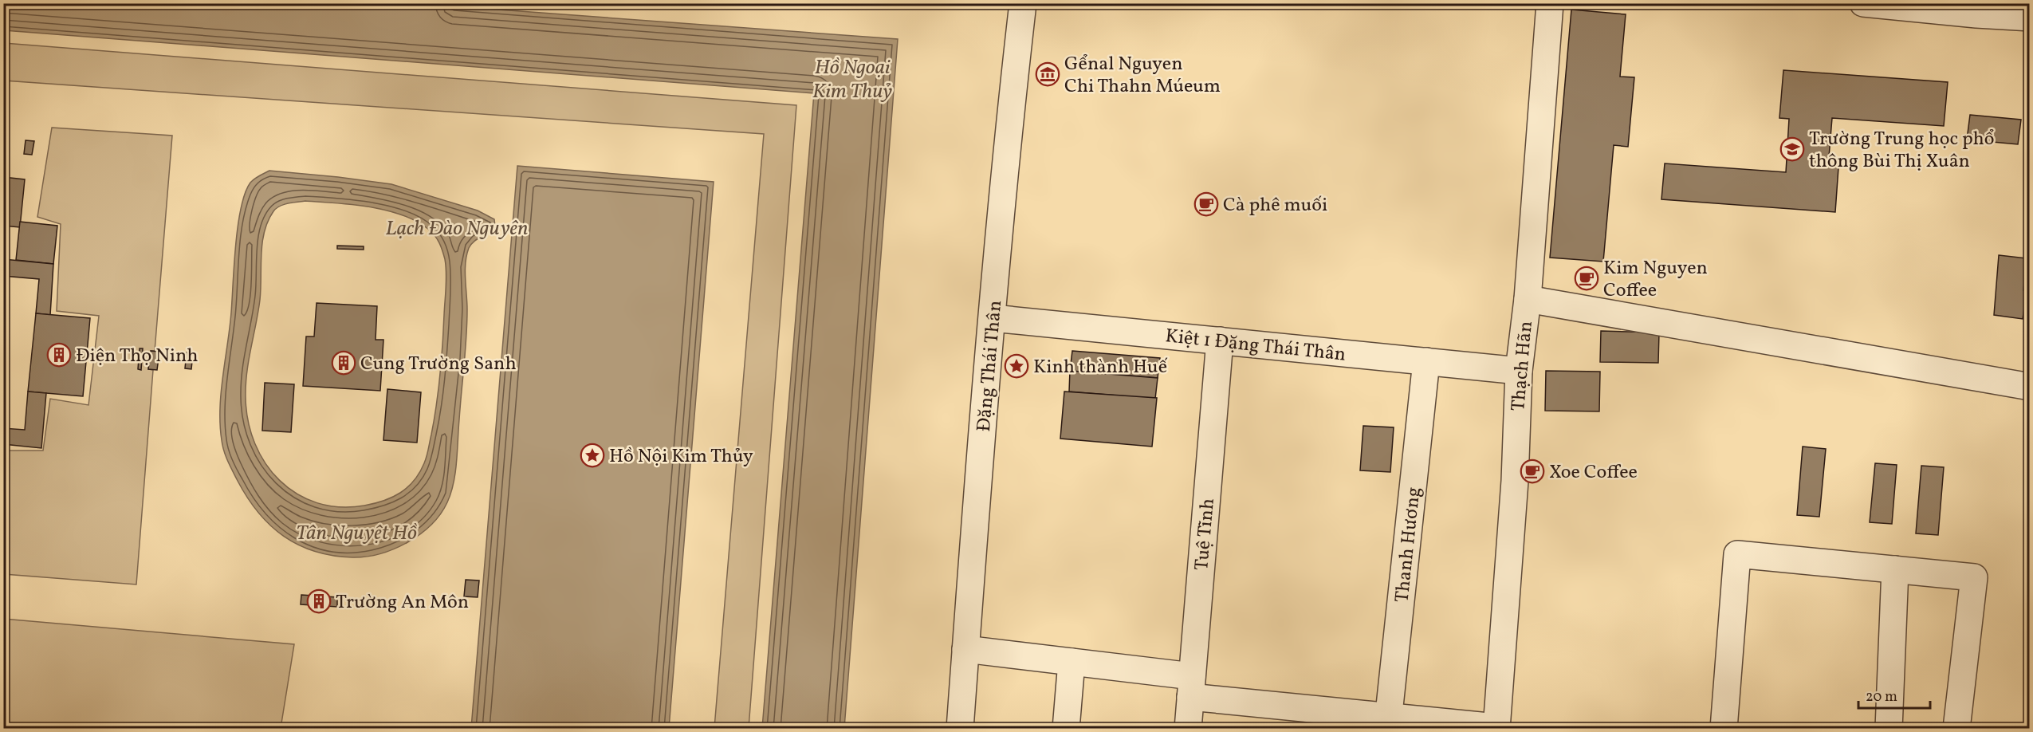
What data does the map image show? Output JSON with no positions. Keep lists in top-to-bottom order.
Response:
{
  "streets": {
    "street": [
      "Kiệt 1 Đặng Thái Thân",
      "Đặng Thái Thân",
      "Thạch Hãn",
      "Tuệ Tĩnh",
      "Thanh Hương"
    ]
  },
  "crossings": [
    ["Kiệt 1 Đặng Thái Thân", "Đặng Thái Thân"],
    ["Kiệt 1 Đặng Thái Thân", "Thạch Hãn"],
    ["Kiệt 1 Đặng Thái Thân", "Tuệ Tĩnh"],
    ["Kiệt 1 Đặng Thái Thân", "Thanh Hương"]
  ],
  "water": ["Hồ Ngoại Kim Thuỷ", "Lạch Đào Nguyên", "Tân Nguyệt Hồ"],
  "places": {
    "museum": ["Gểnal Nguyen Chi Thahn Múeum"],
    "school or university": ["Trường Trung học phổ thông Bùi Thị Xuân"],
    "cafe": ["Cà phê muối", "Kim Nguyen Coffee", "Xoe Coffee"],
    "building": ["Điện Thọ Ninh", "Cung Trường Sanh", "Trường An Môn"],
    "place": ["Kinh thành Huế", "Hồ Nội Kim Thủy"]
  },
  "scale_bar": "20 m"
}
